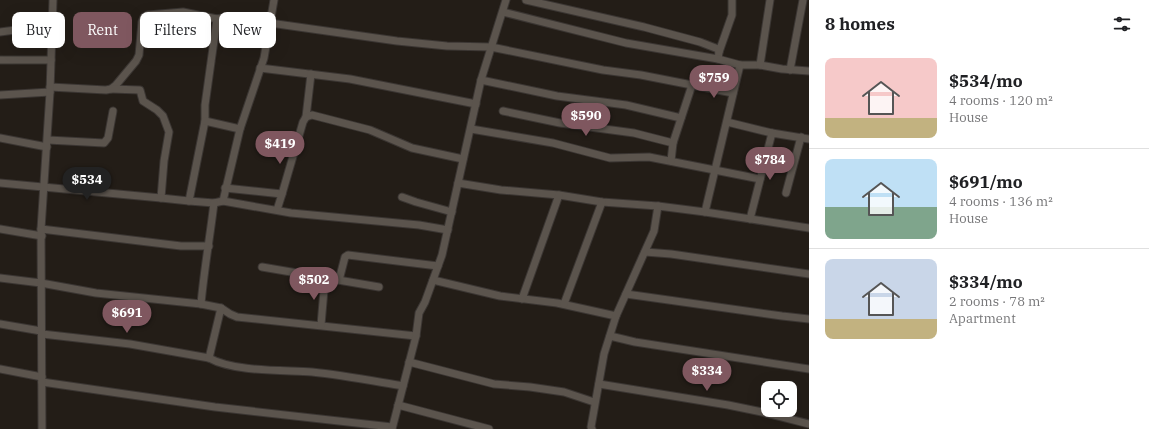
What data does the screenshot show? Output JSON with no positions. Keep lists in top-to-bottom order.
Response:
{
  "page": {
    "heading": "8 homes",
    "chip": [
      "Buy",
      "Rent",
      "Filters",
      "New"
    ],
    "list": [
      {
        "name": "$534/mo",
        "note": "4 rooms · 120 m² · House"
      },
      {
        "name": "$691/mo",
        "note": "4 rooms · 136 m² · House"
      },
      {
        "name": "$334/mo",
        "note": "2 rooms · 78 m² · Apartment"
      }
    ],
    "price": [
      "$759",
      "$590",
      "$419",
      "$784",
      "$534",
      "$502",
      "$691",
      "$334"
    ]
  }
}
